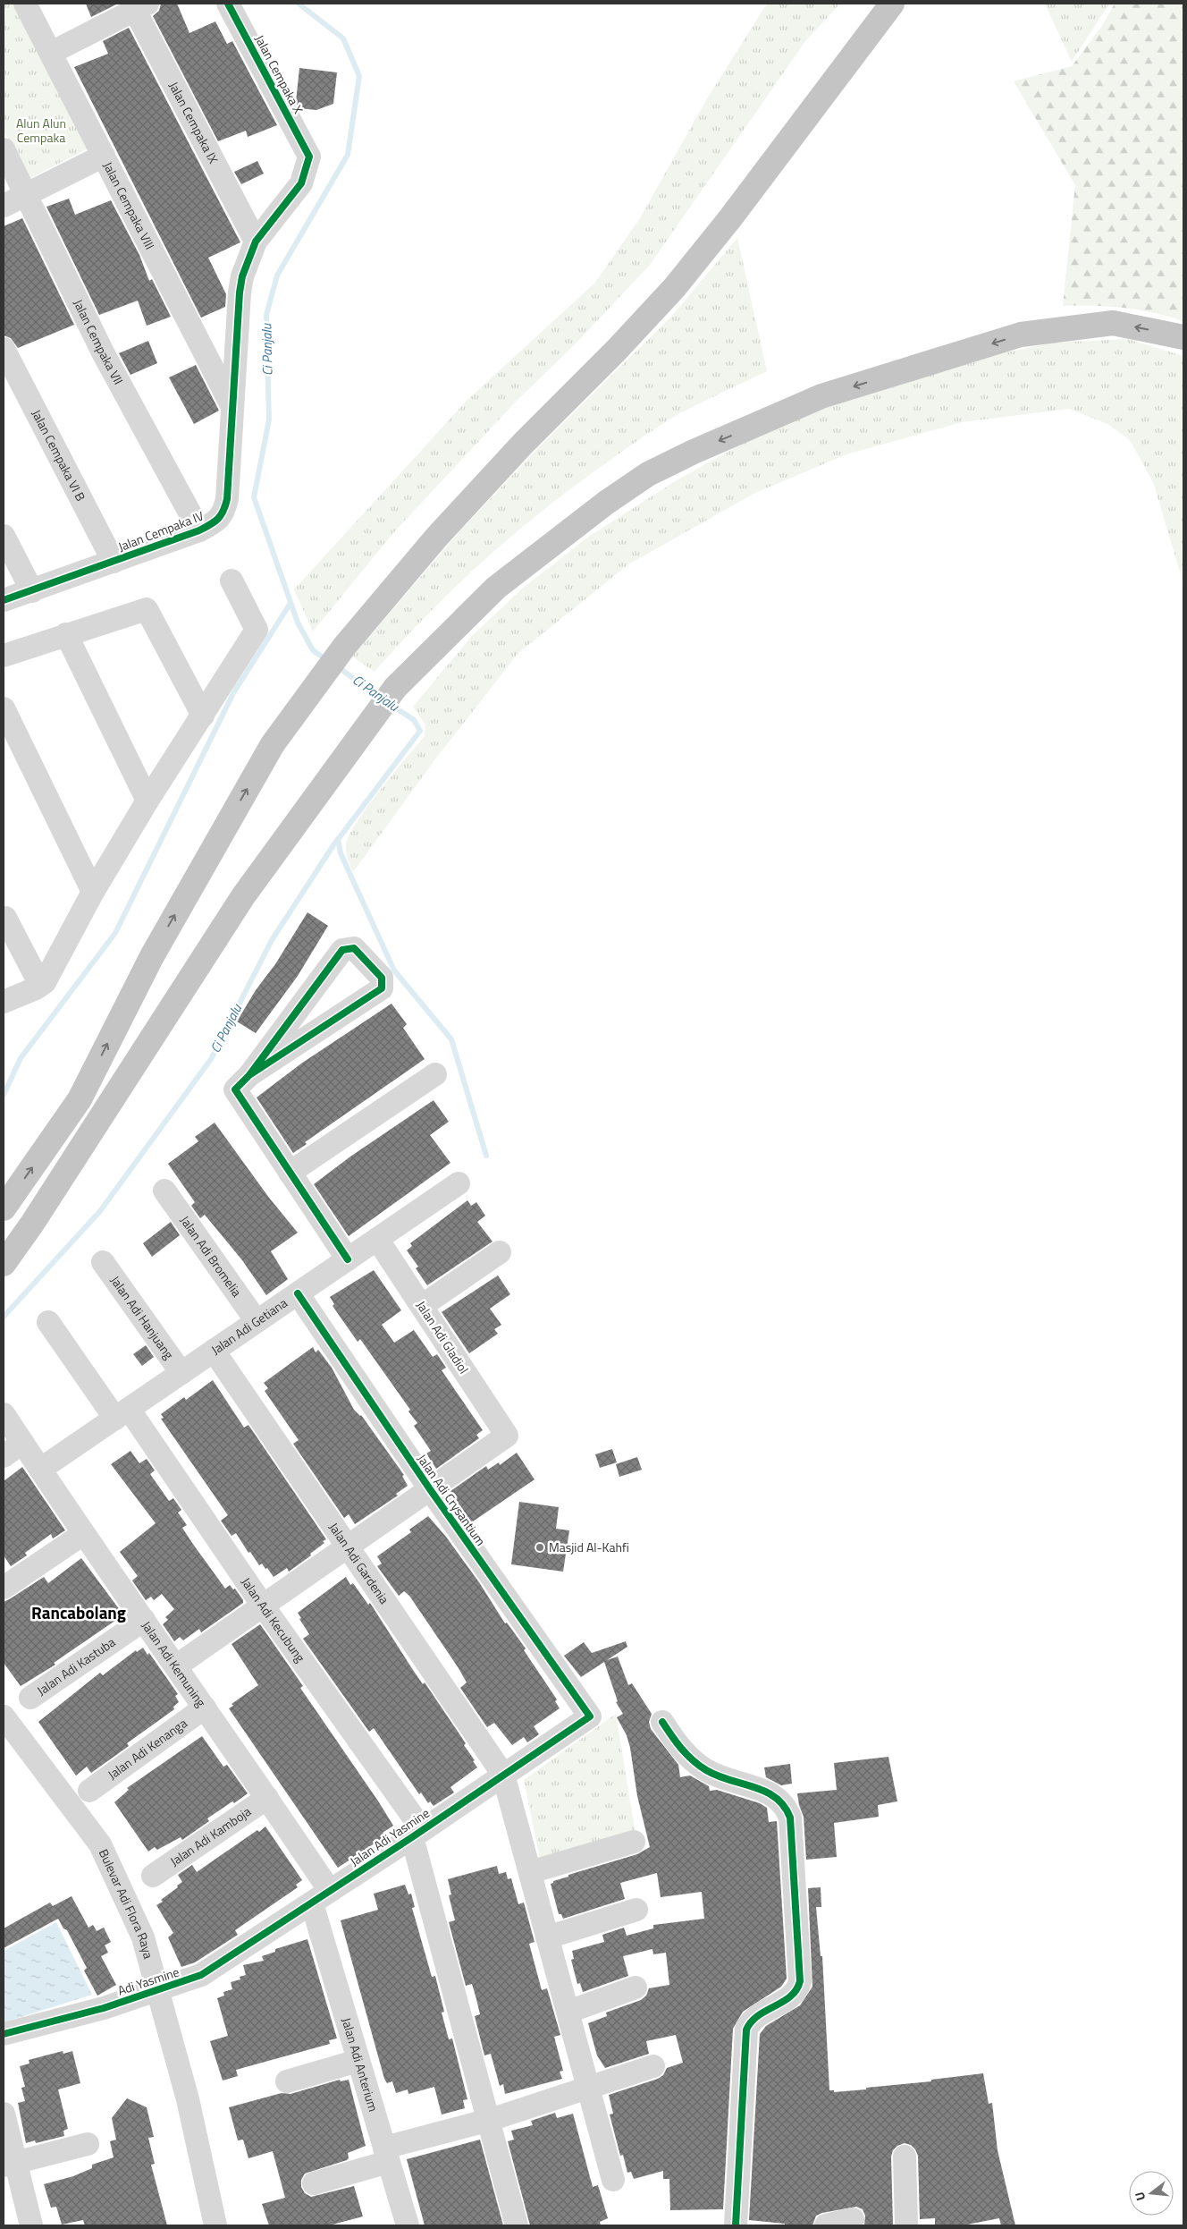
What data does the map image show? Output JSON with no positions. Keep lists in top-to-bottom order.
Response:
{
  "streets": {
    "street": [
      "Jalan Cempaka X",
      "Jalan Cempaka IX",
      "Jalan Cempaka VIII",
      "Jalan Cempaka VII",
      "Jalan Cempaka VI B",
      "Jalan Cempaka IV",
      "Jalan Adi Bromelia",
      "Jalan Adi Hanjuang",
      "Jalan Adi Getiana",
      "Jalan Adi Gladiol",
      "Jalan Adi Crysantium",
      "Jalan Adi Gardenia",
      "Jalan Adi Kecubung",
      "Jalan Adi Kemuning",
      "Jalan Adi Kastuba",
      "Jalan Adi Kenanga",
      "Jalan Adi Kamboja",
      "Jalan Adi Yasmine",
      "Bulevar Adi Flora Raya",
      "Adi Yasmine",
      "Jalan Adi Anterium"
    ]
  },
  "crossings": [
    ["Jalan Cempaka X", "Jalan Cempaka IX"],
    ["Jalan Cempaka VIII", "Jalan Cempaka IV"],
    ["Jalan Cempaka VII", "Jalan Cempaka IV"],
    ["Jalan Cempaka VI B", "Jalan Cempaka IV"],
    ["Jalan Adi Bromelia", "Jalan Adi Getiana"],
    ["Jalan Adi Hanjuang", "Jalan Adi Getiana"],
    ["Jalan Adi Getiana", "Jalan Adi Gladiol"],
    ["Jalan Adi Getiana", "Jalan Adi Crysantium"],
    ["Jalan Adi Getiana", "Jalan Adi Gardenia"],
    ["Jalan Adi Getiana", "Jalan Adi Kecubung"],
    ["Jalan Adi Getiana", "Jalan Adi Kemuning"],
    ["Jalan Adi Gladiol", "Jalan Adi Crysantium"],
    ["Jalan Adi Crysantium", "Jalan Adi Yasmine"],
    ["Jalan Adi Gardenia", "Jalan Adi Yasmine"],
    ["Jalan Adi Kecubung", "Jalan Adi Yasmine"],
    ["Jalan Adi Kemuning", "Jalan Adi Kastuba"],
    ["Jalan Adi Kemuning", "Jalan Adi Kenanga"],
    ["Jalan Adi Kemuning", "Jalan Adi Kamboja"],
    ["Jalan Adi Kemuning", "Jalan Adi Yasmine"],
    ["Jalan Adi Kemuning", "Jalan Adi Anterium"],
    ["Jalan Adi Yasmine", "Adi Yasmine"],
    ["Jalan Adi Yasmine", "Jalan Adi Anterium"],
    ["Bulevar Adi Flora Raya", "Adi Yasmine"]
  ],
  "districts": ["Rancabolang"],
  "water": ["Ci Panjalu"],
  "parks": ["Alun Alun Cempaka"],
  "places": ["Masjid Al-Kahfi"],
  "north": "left"
}
